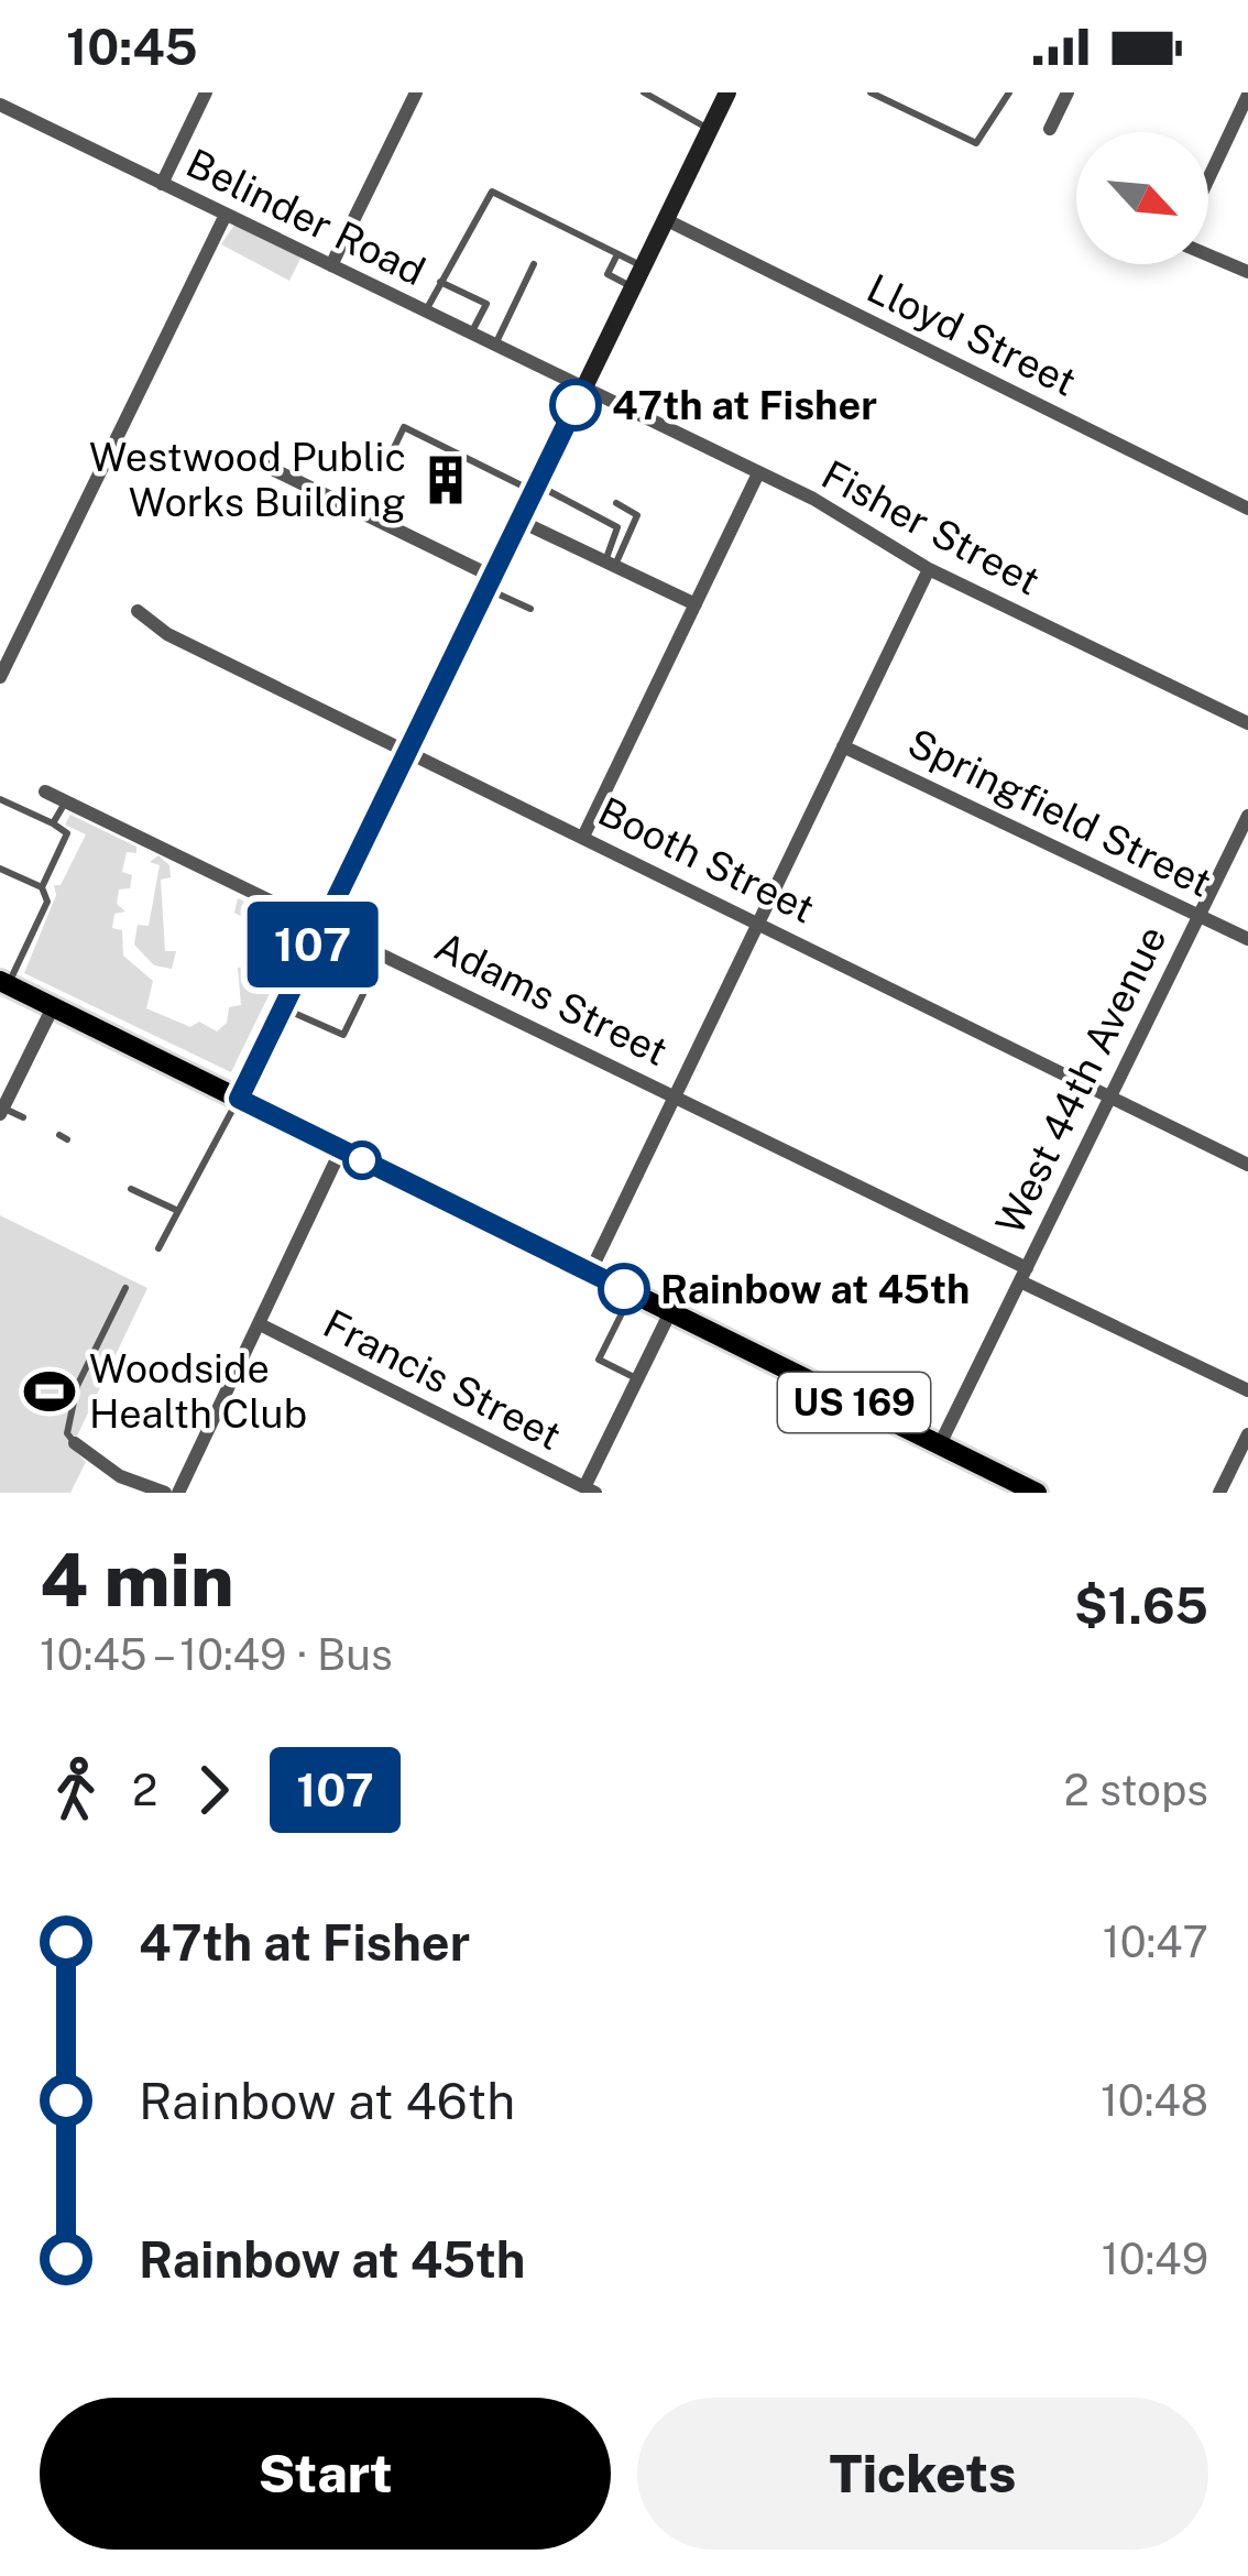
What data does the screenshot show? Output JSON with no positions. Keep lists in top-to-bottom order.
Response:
{
  "streets": {
    "main road": ["US 169"],
    "street": [
      "Belinder Road",
      "Lloyd Street",
      "Fisher Street",
      "Springfield Street",
      "Booth Street",
      "Adams Street",
      "West 44th Avenue",
      "Francis Street"
    ]
  },
  "crossings": [
    ["Belinder Road", "Fisher Street"],
    ["Springfield Street", "West 44th Avenue"],
    ["Booth Street", "West 44th Avenue"],
    ["Adams Street", "West 44th Avenue"],
    ["West 44th Avenue", "US 169"]
  ],
  "places": {
    "other": ["47th at Fisher", "Rainbow at 45th"],
    "building": ["Westwood Public Works Building"],
    "sports": ["Woodside Health Club"]
  },
  "lines": ["bus line 107"],
  "north": "bottom right",
  "page": {
    "status": "10:45",
    "on_map": "107",
    "heading": ["4 min", "10:45 – 10:49 · Bus", "$1.65"],
    "legs": ["2", "107", "2 stops"],
    "list": [
      {
        "name": "47th at Fisher",
        "value": "10:47"
      },
      {
        "name": "Rainbow at 46th",
        "value": "10:48"
      },
      {
        "name": "Rainbow at 45th",
        "value": "10:49"
      }
    ],
    "buttons": ["Start", "Tickets"]
  }
}
